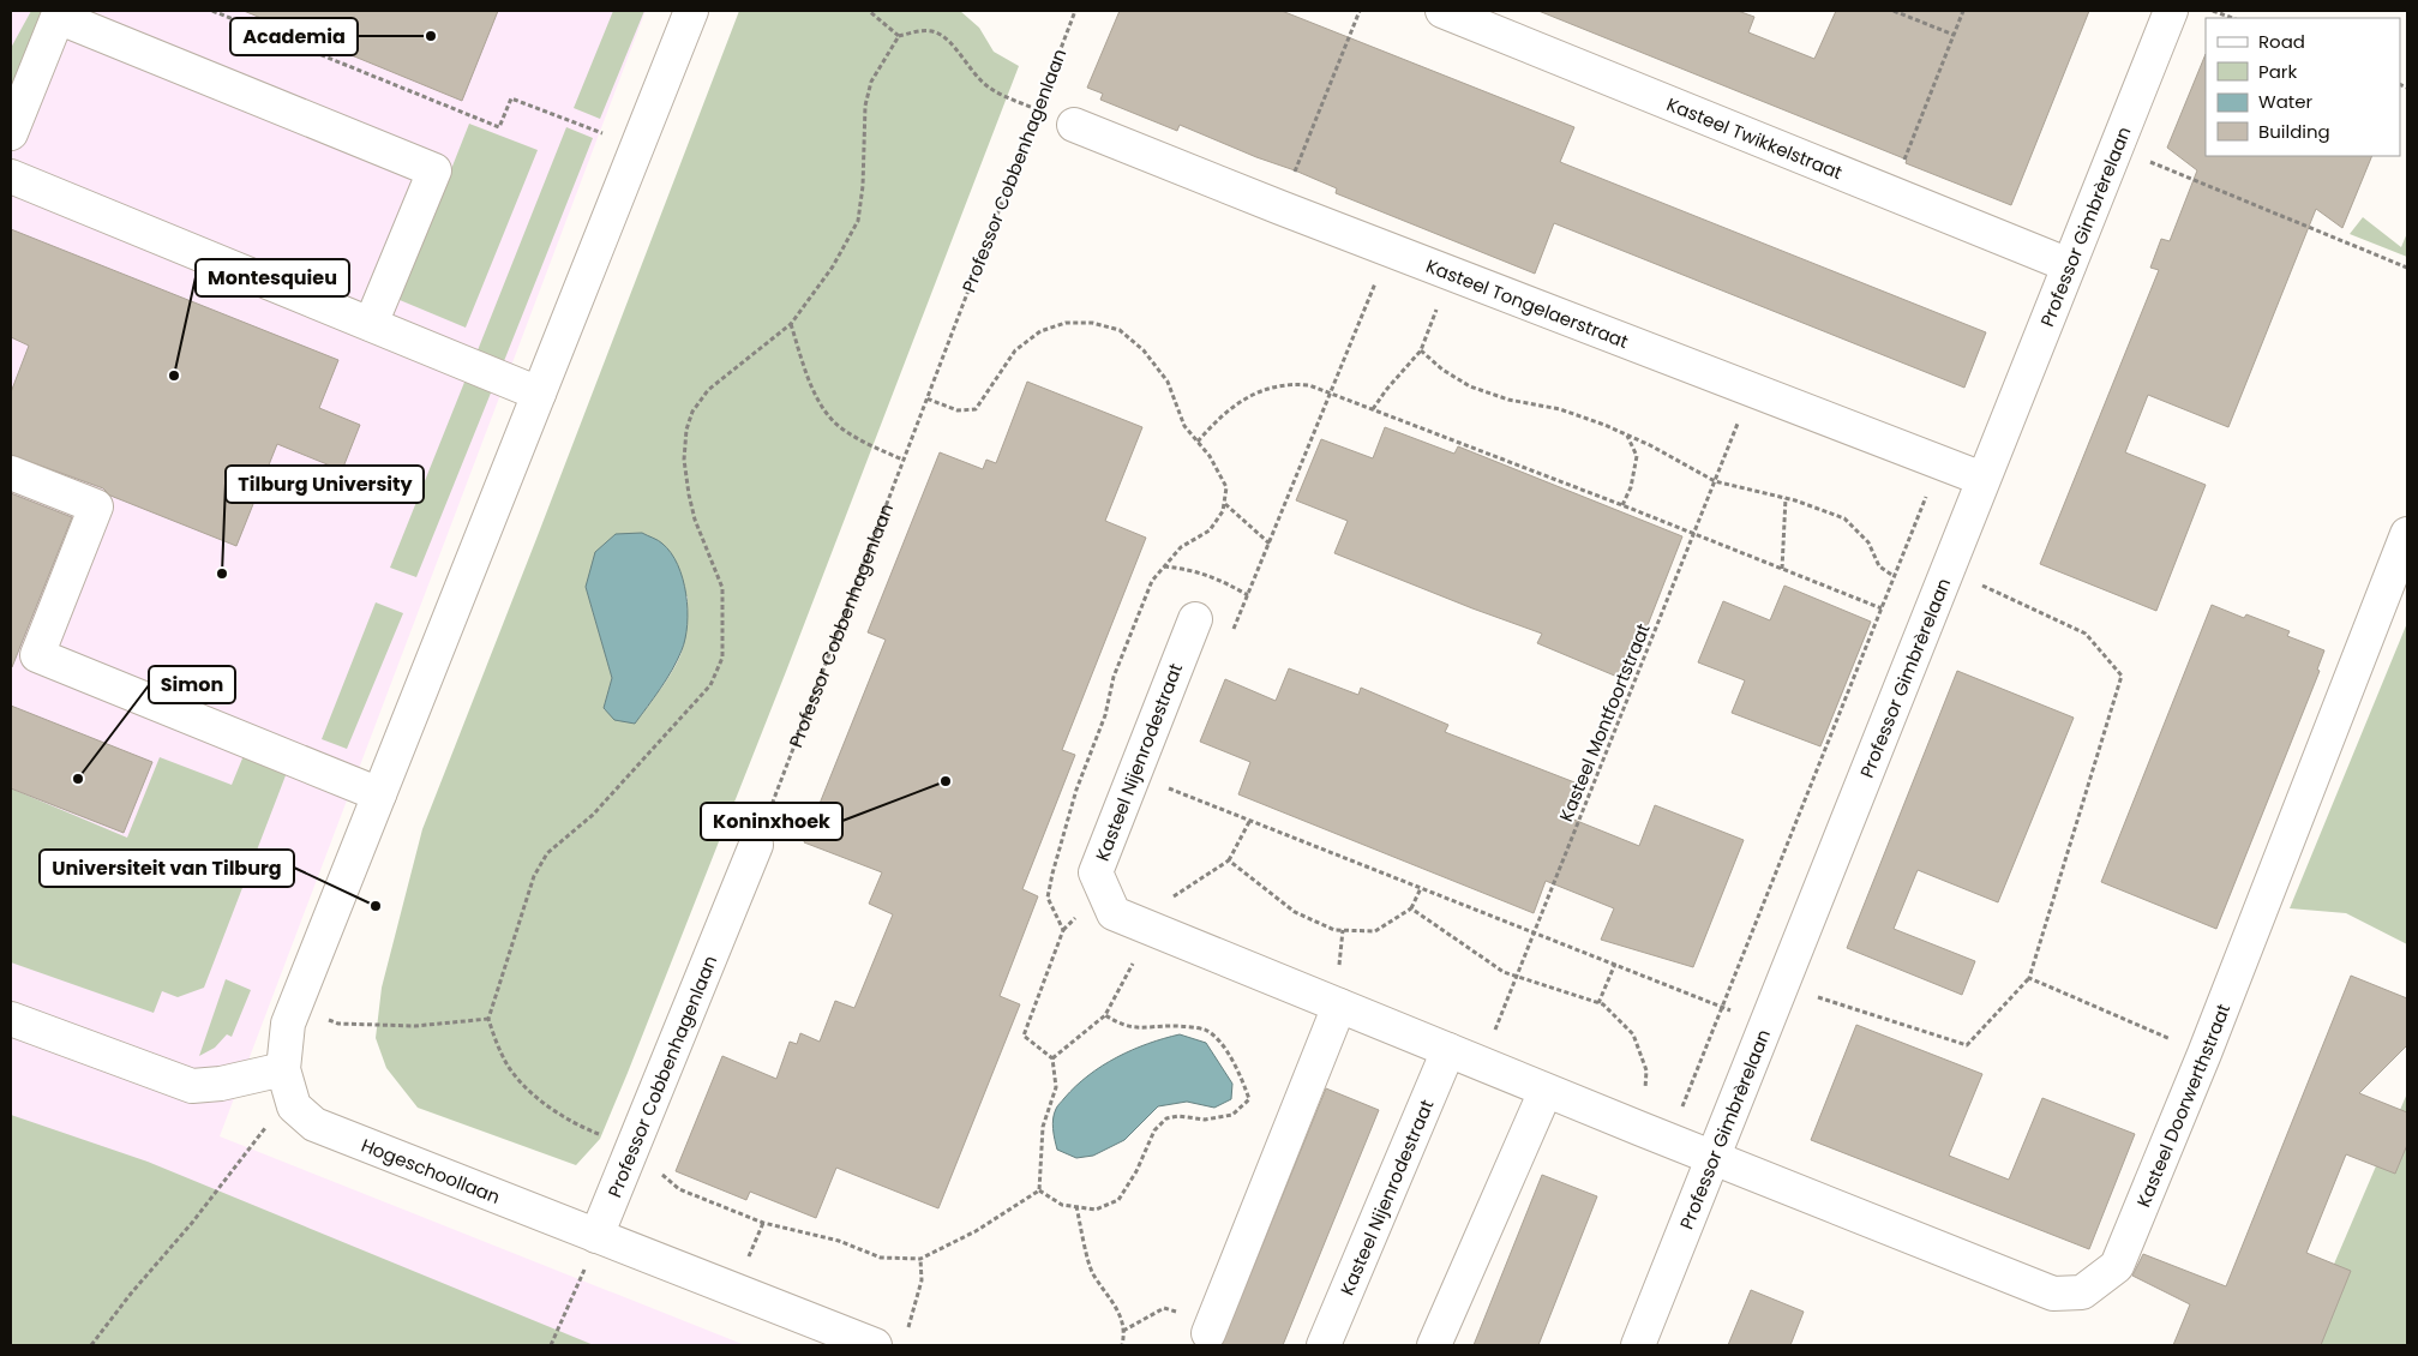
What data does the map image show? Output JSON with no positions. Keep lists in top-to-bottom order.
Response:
{
  "streets": {
    "street": [
      "Kasteel Twikkelstraat",
      "Professor Cobbenhagenlaan",
      "Professor Gimbrèrelaan",
      "Kasteel Tongelaerstraat",
      "Kasteel Nijenrodestraat",
      "Kasteel Doorwerthstraat",
      "Hogeschoollaan"
    ],
    "path": ["Kasteel Montfoortstraat"]
  },
  "crossings": [
    ["Kasteel Twikkelstraat", "Professor Gimbrèrelaan"],
    ["Professor Cobbenhagenlaan", "Hogeschoollaan"],
    ["Professor Gimbrèrelaan", "Kasteel Tongelaerstraat"],
    ["Professor Gimbrèrelaan", "Kasteel Nijenrodestraat"],
    ["Professor Gimbrèrelaan", "Kasteel Doorwerthstraat"],
    ["Kasteel Tongelaerstraat", "Kasteel Montfoortstraat"],
    ["Kasteel Montfoortstraat", "Kasteel Nijenrodestraat"],
    ["Kasteel Nijenrodestraat", "Kasteel Doorwerthstraat"]
  ],
  "places": [
    "Academia",
    "Montesquieu",
    "Tilburg University",
    "Simon",
    "Koninxhoek",
    "Universiteit van Tilburg"
  ],
  "legend": [
    "Road",
    "Park",
    "Water",
    "Building"
  ]
}
